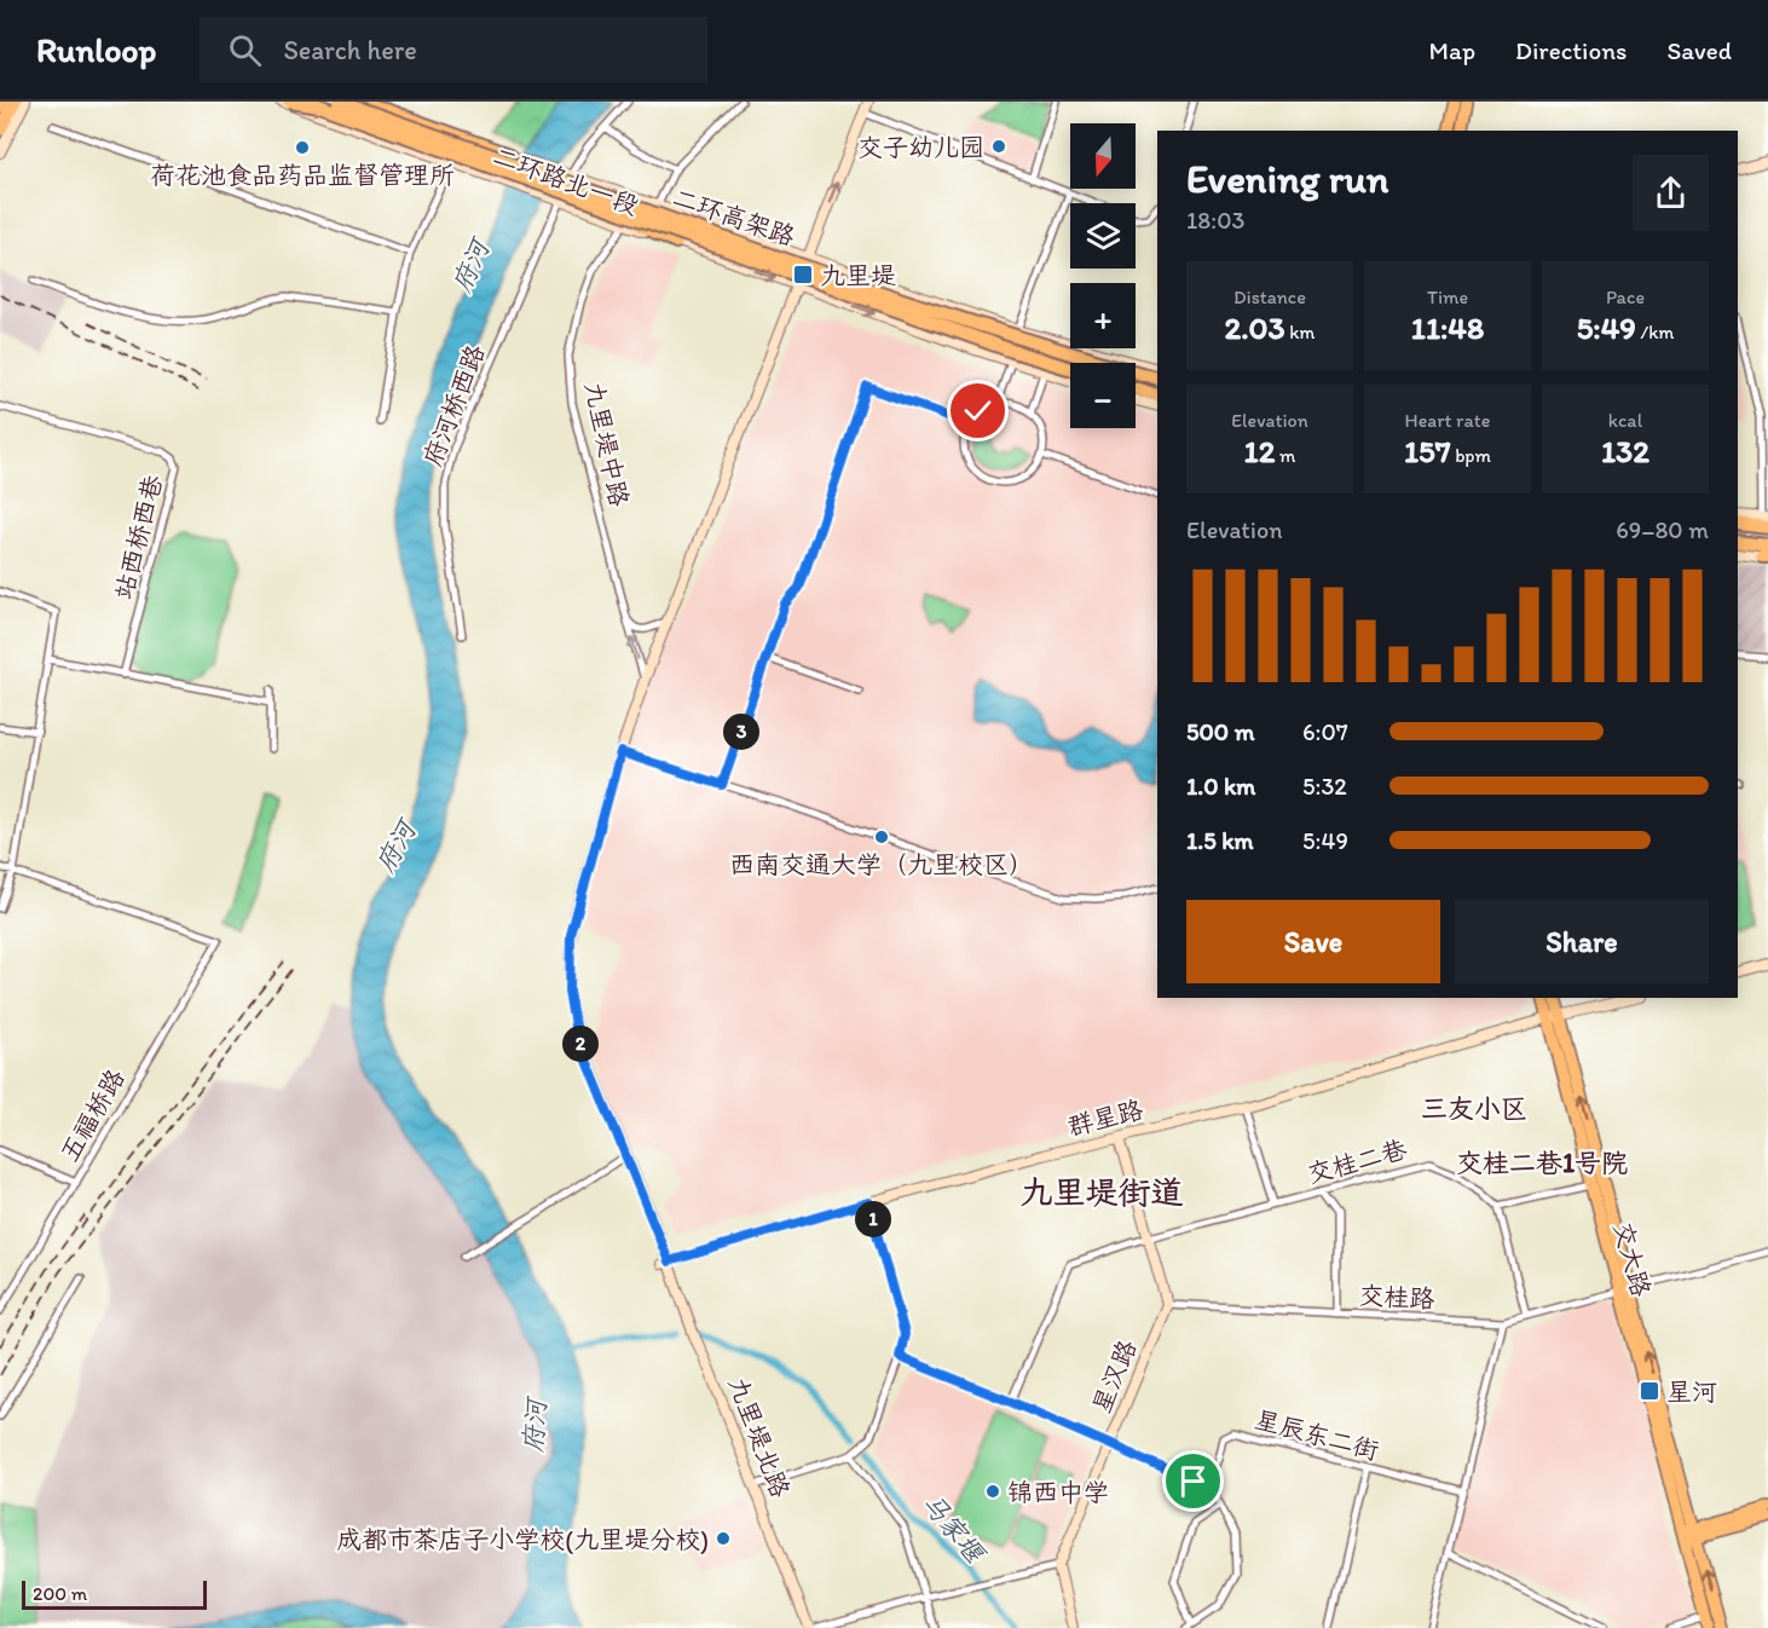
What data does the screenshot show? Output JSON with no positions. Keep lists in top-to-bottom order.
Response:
{
  "streets": {
    "highway": ["二环高架路"],
    "main road": ["交大路"],
    "street": [
      "二环路北一段",
      "府河桥西路",
      "九里堤中路",
      "站西桥西巷",
      "五福桥路",
      "群星路",
      "交桂二巷",
      "交桂路",
      "星汉路",
      "星辰东二街",
      "九里堤北路"
    ]
  },
  "crossings": [
    ["二环路北一段", "二环高架路"],
    ["二环路北一段", "府河桥西路"],
    ["二环路北一段", "九里堤中路"],
    ["群星路", "交大路"],
    ["群星路", "九里堤北路"],
    ["交大路", "交桂路"],
    ["交桂路", "星汉路"]
  ],
  "districts": ["三友小区", "交桂二巷1号院", "九里堤街道"],
  "water": ["府河", "马家堰"],
  "places": {
    "other": [
      "交子幼儿园",
      "荷花池食品药品监督管理所",
      "西南交通大学（九里校区）",
      "锦西中学",
      "成都市茶店子小学校(九里堤分校)"
    ],
    "transit": ["九里堤", "星河"]
  },
  "scale_bar": "200 m",
  "north": "bottom",
  "page": {
    "header": "Runloop",
    "search": "Search here",
    "nav": ["Map", "Directions", "Saved"],
    "map_buttons": ["+", "−"],
    "heading": ["Evening run", "18:03"],
    "stats": [
      ["Distance", "2.03 km"],
      ["Time", "11:48"],
      ["Pace", "5:49 /km"],
      ["Elevation", "12 m"],
      ["Heart rate", "157 bpm"],
      ["kcal", "132"]
    ],
    "chart": ["Elevation", "69–80 m"],
    "list": [
      {
        "name": "500 m",
        "note": "6:07"
      },
      {
        "name": "1.0 km",
        "note": "5:32"
      },
      {
        "name": "1.5 km",
        "note": "5:49"
      }
    ],
    "pins": ["3", "2", "1"],
    "buttons": ["Save", "Share"],
    "scale": "200 m"
  }
}
